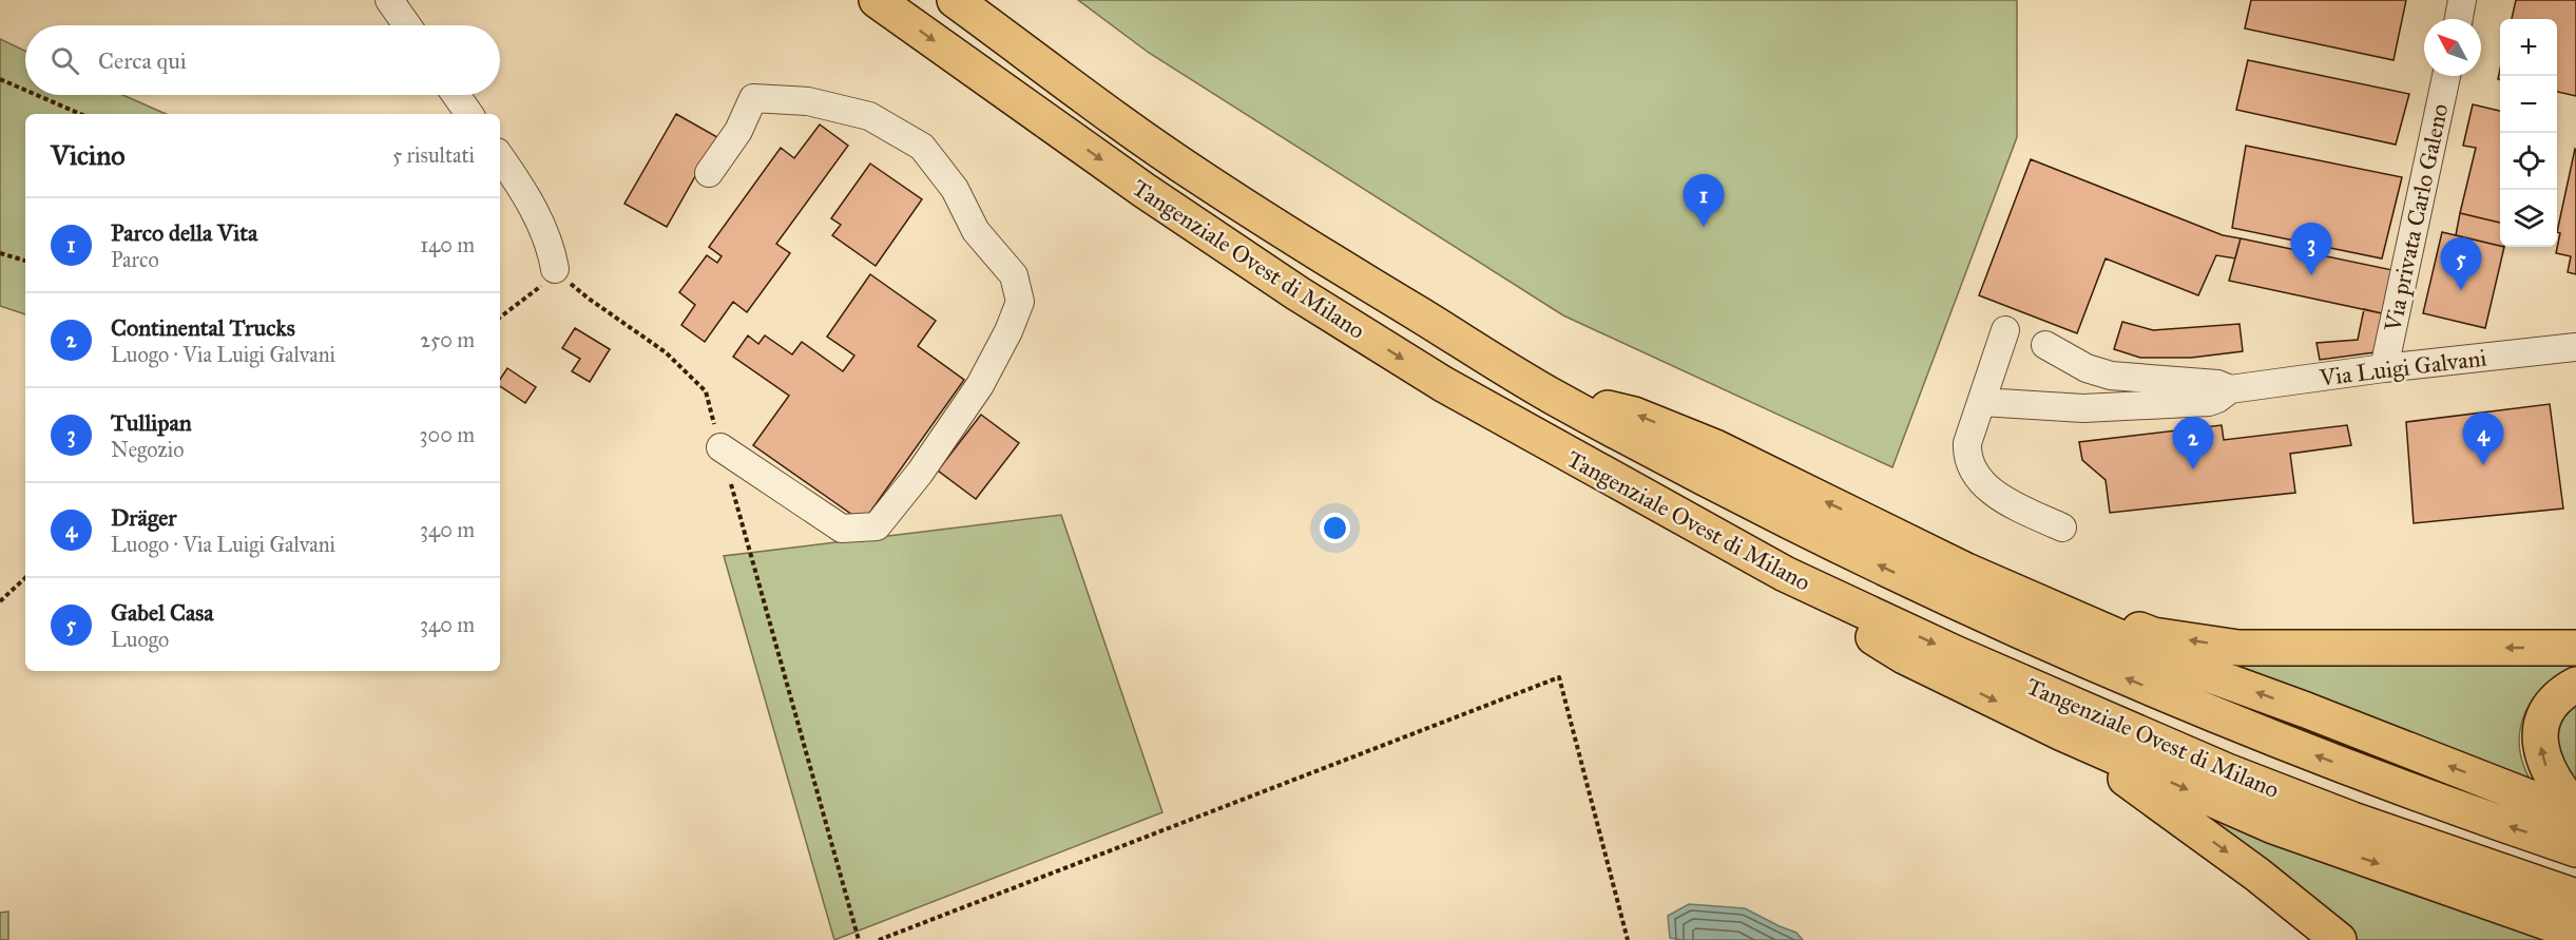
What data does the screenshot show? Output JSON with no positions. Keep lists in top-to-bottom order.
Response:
{
  "streets": {
    "highway": ["Tangenziale Ovest di Milano"],
    "street": ["Via privata Carlo Galeno", "Via Luigi Galvani"]
  },
  "crossings": [
    ["Via privata Carlo Galeno", "Via Luigi Galvani"]
  ],
  "north": "top left",
  "page": {
    "map_buttons": ["+", "−"],
    "search": "Cerca qui",
    "heading": ["Vicino", "5 risultati"],
    "pins": [
      "1",
      "3",
      "5",
      "4",
      "2"
    ],
    "list": [
      {
        "mark": "1",
        "name": "Parco della Vita",
        "note": "Parco",
        "value": "140 m"
      },
      {
        "mark": "2",
        "name": "Continental Trucks",
        "note": "Luogo · Via Luigi Galvani",
        "value": "250 m"
      },
      {
        "mark": "3",
        "name": "Tullipan",
        "note": "Negozio",
        "value": "300 m"
      },
      {
        "mark": "4",
        "name": "Dräger",
        "note": "Luogo · Via Luigi Galvani",
        "value": "340 m"
      },
      {
        "mark": "5",
        "name": "Gabel Casa",
        "note": "Luogo",
        "value": "340 m"
      }
    ]
  }
}
